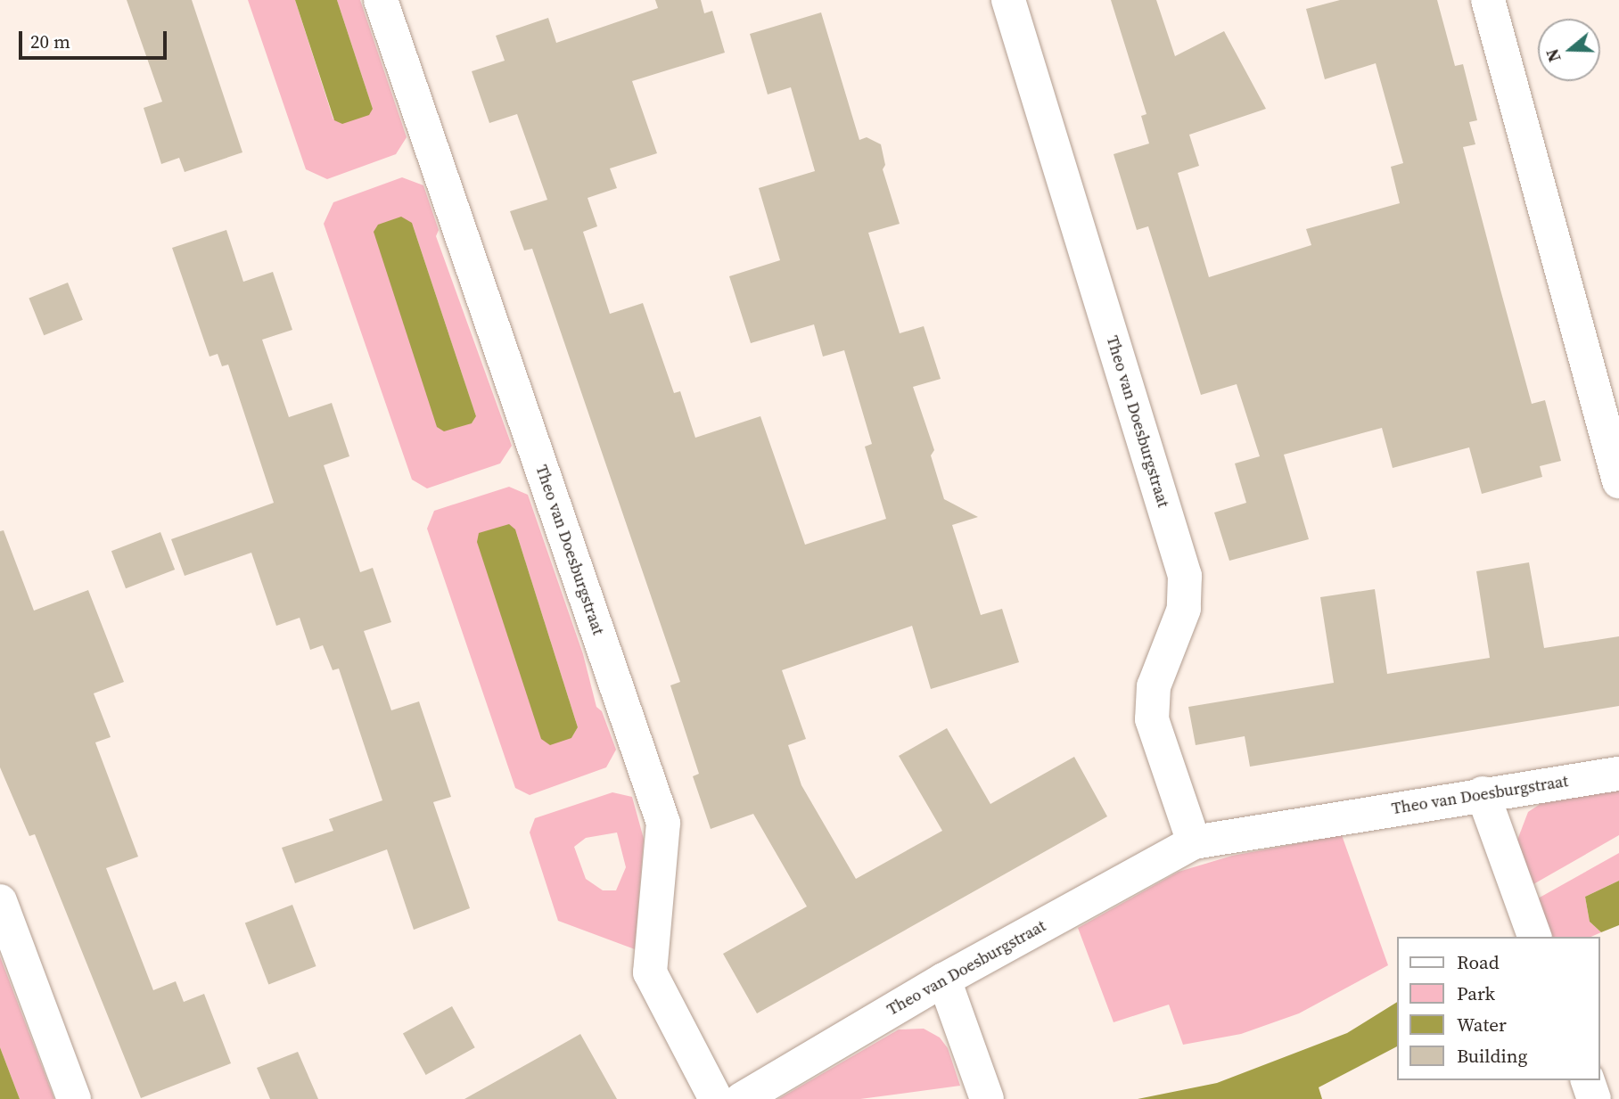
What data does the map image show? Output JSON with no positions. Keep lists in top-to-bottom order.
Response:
{
  "streets": {
    "street": ["Theo van Doesburgstraat"]
  },
  "legend": [
    "Road",
    "Park",
    "Water",
    "Building"
  ],
  "scale_bar": "20 m",
  "north": "left"
}
